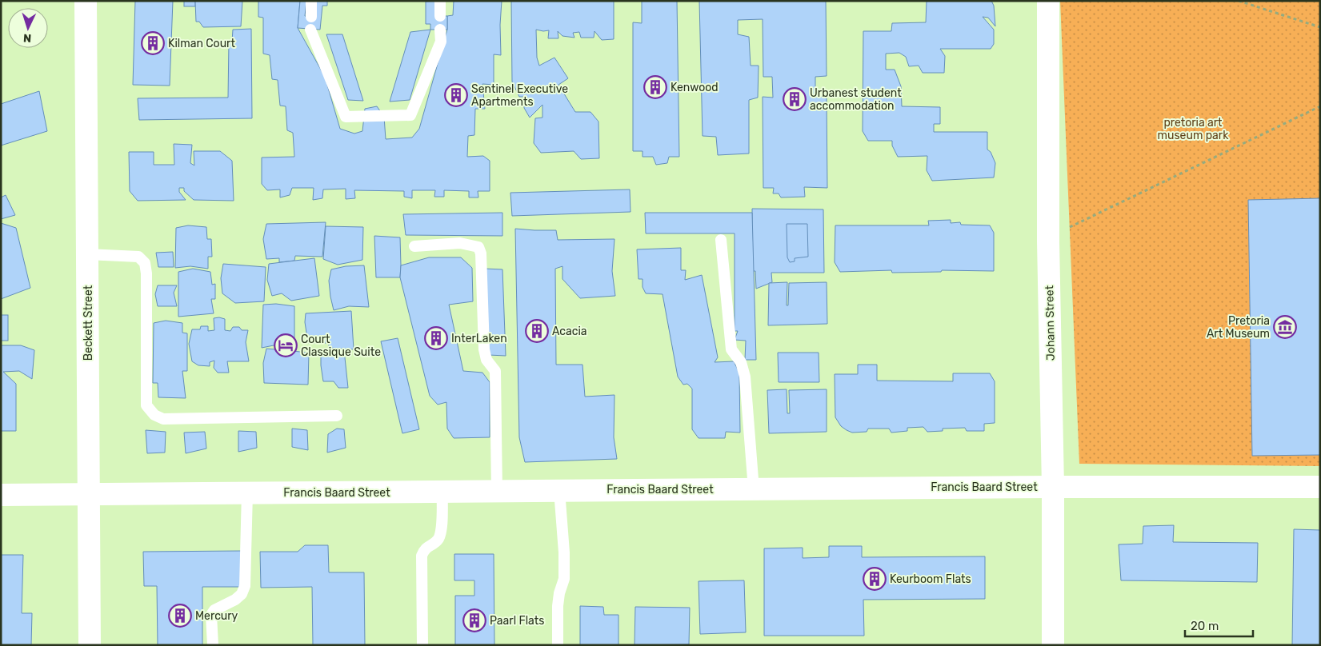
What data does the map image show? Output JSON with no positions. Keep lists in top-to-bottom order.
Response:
{
  "streets": {
    "main road": ["Beckett Street", "Johann Street", "Francis Baard Street"]
  },
  "crossings": [
    ["Beckett Street", "Francis Baard Street"],
    ["Johann Street", "Francis Baard Street"]
  ],
  "parks": ["pretoria art museum park"],
  "places": {
    "building": [
      "Kilman Court",
      "Kenwood",
      "Sentinel Executive Apartments",
      "Urbanest student accommodation",
      "Acacia",
      "InterLaken",
      "Keurboom Flats",
      "Mercury",
      "Paarl Flats"
    ],
    "museum": ["Pretoria Art Museum"],
    "hotel": ["Court Classique Suite"]
  },
  "scale_bar": "20 m",
  "north": "bottom"
}
